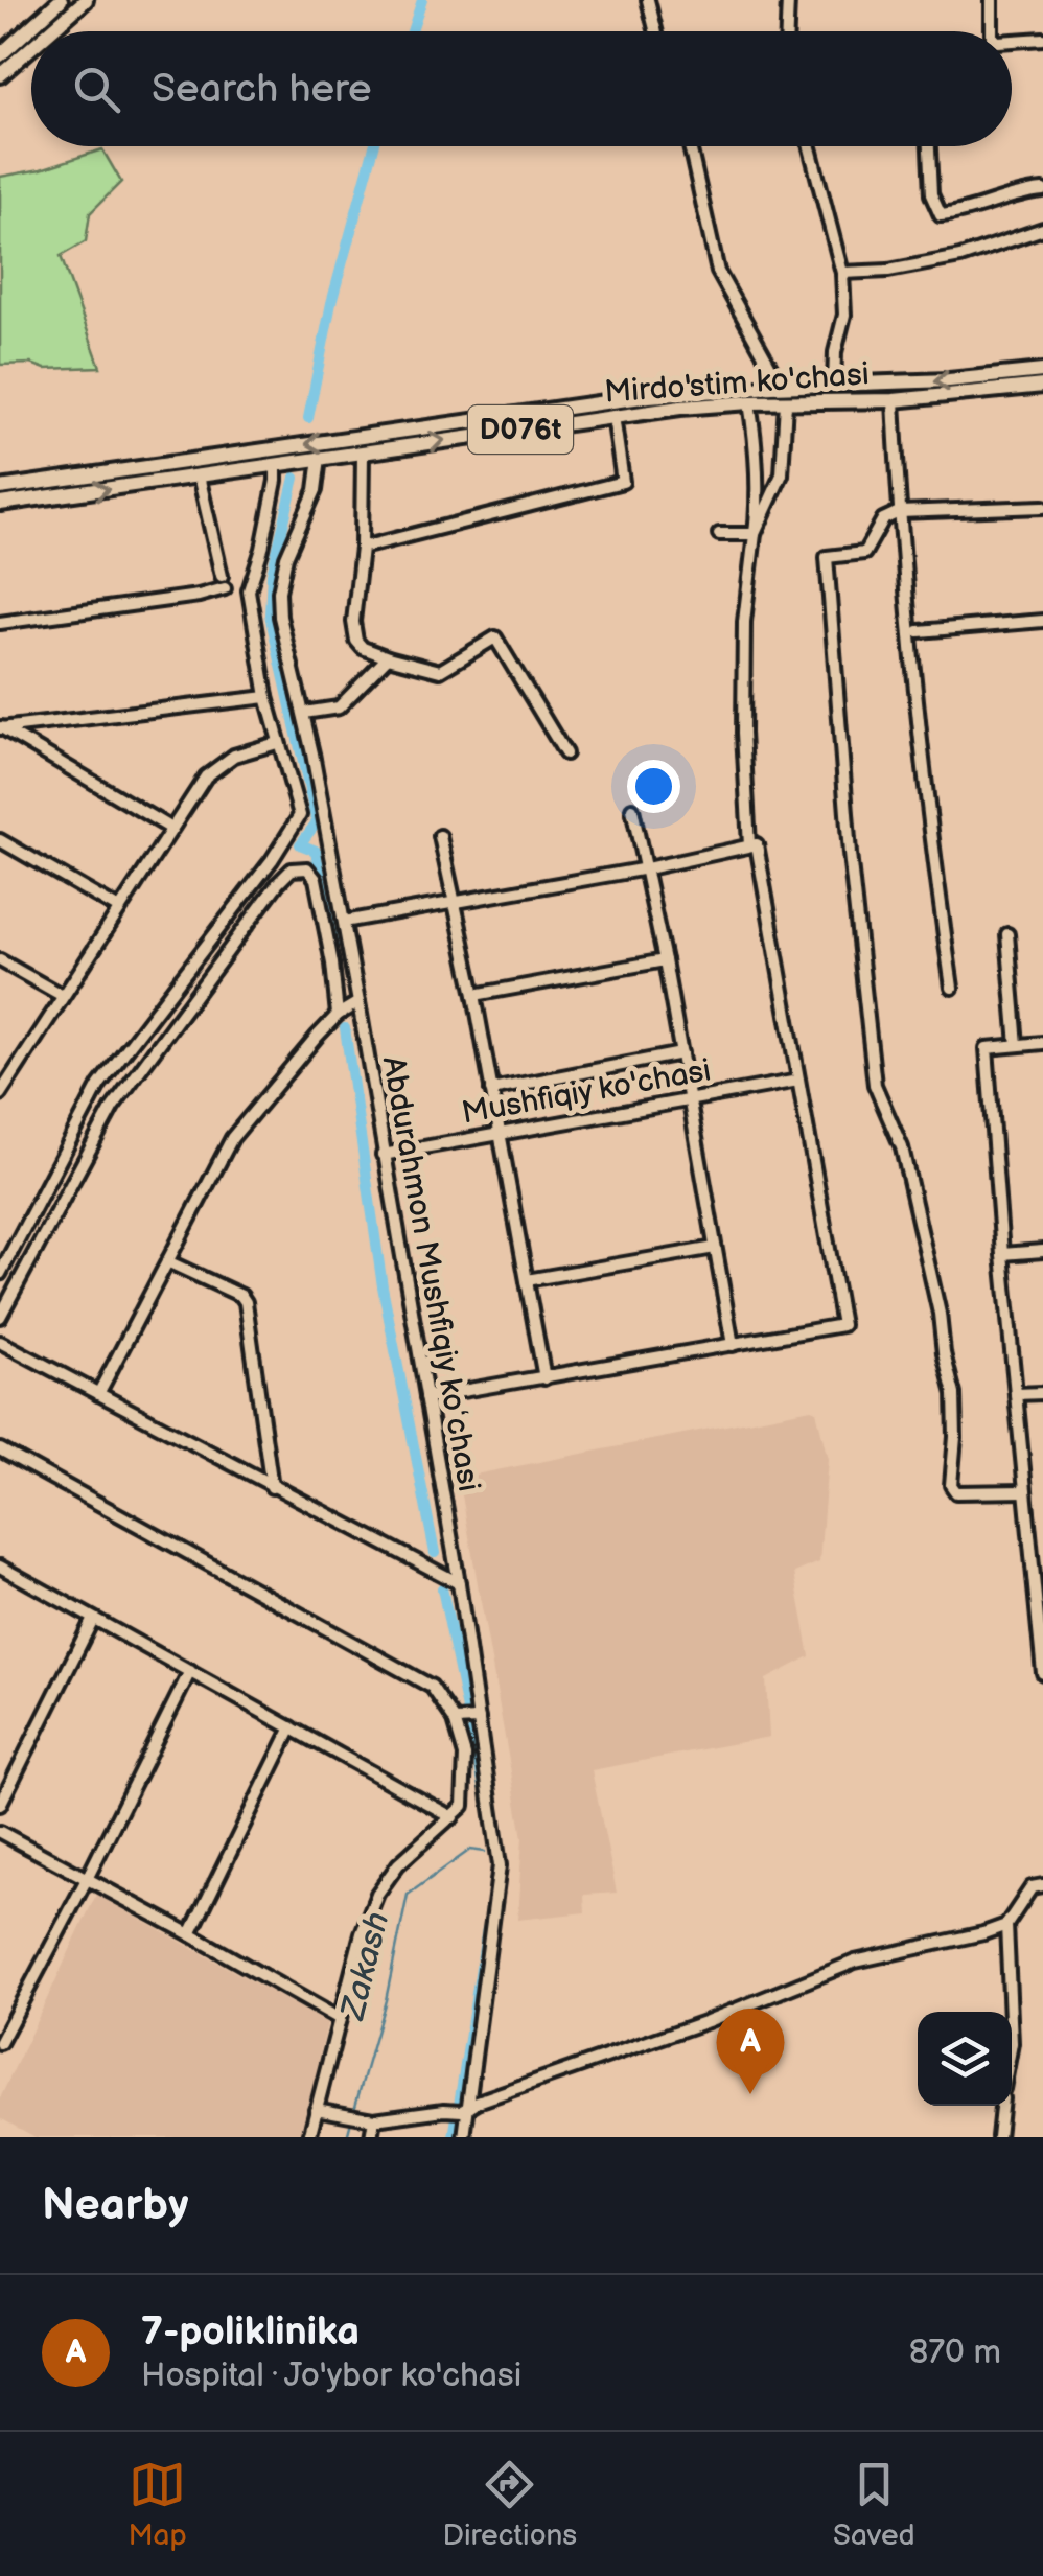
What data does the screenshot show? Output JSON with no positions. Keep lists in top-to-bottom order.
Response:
{
  "streets": {
    "main road": ["Mirdo'stim ko'chasi", "D076t"],
    "street": ["Mushfiqiy ko'chasi", "Abdurahmon Mushfiqiy koʻchasi"]
  },
  "crossings": [
    ["Mirdo'stim ko'chasi", "Abdurahmon Mushfiqiy koʻchasi"],
    ["Mushfiqiy ko'chasi", "Abdurahmon Mushfiqiy koʻchasi"]
  ],
  "water": ["Zakash"],
  "page": {
    "search": "Search here",
    "pins": "A",
    "heading": "Nearby",
    "list": [
      {
        "mark": "A",
        "name": "7-poliklinika",
        "note": "Hospital · Jo'ybor ko'chasi",
        "value": "870 m"
      }
    ],
    "nav": ["Map", "Directions", "Saved"]
  }
}
